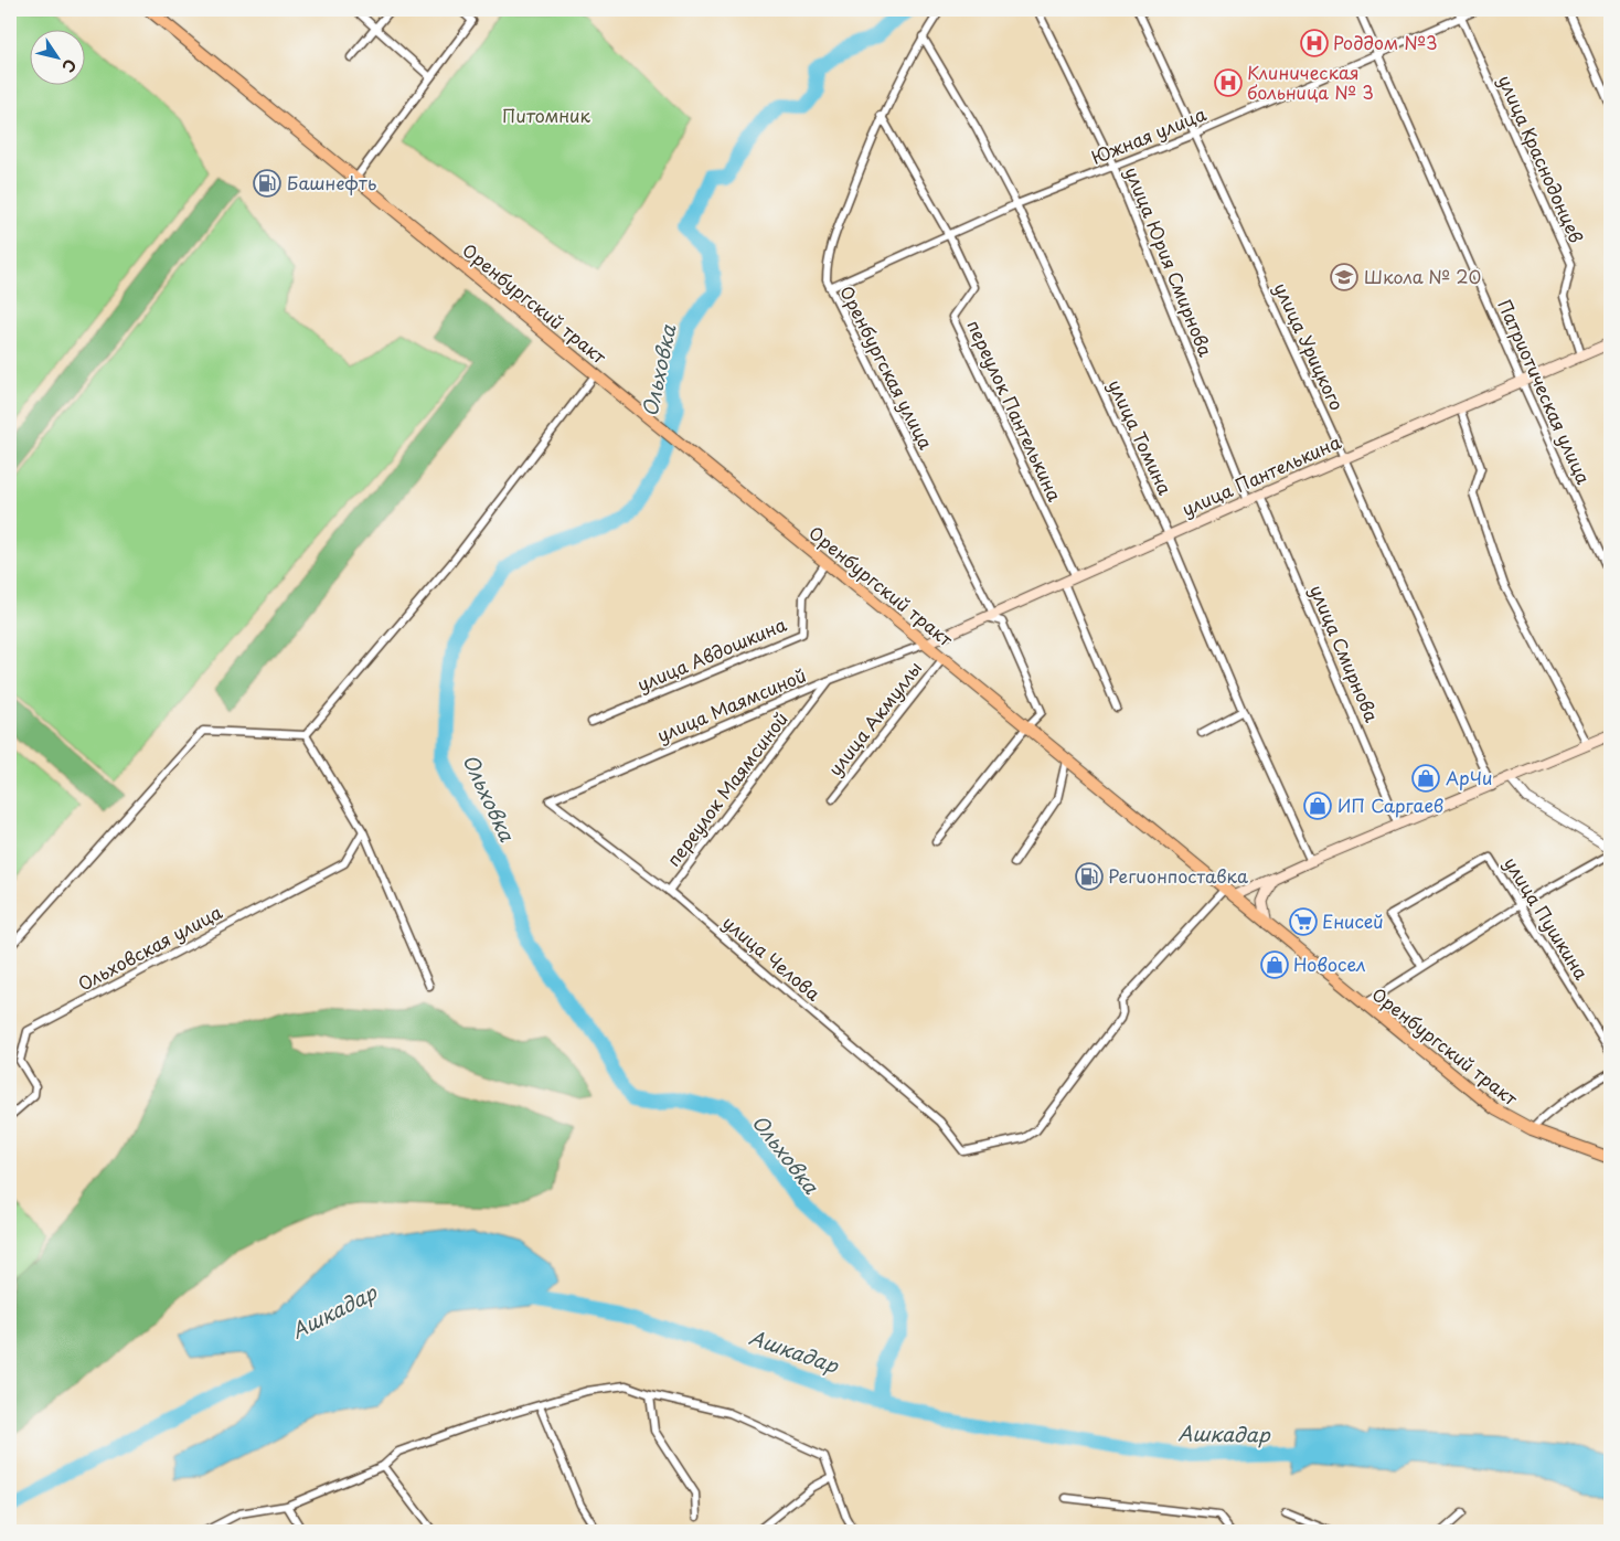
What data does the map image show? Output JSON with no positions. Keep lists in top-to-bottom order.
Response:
{
  "streets": {
    "main road": ["Оренбургский тракт", "улица Пантелькина"],
    "street": [
      "Южная улица",
      "улица Краснодонцев",
      "улица Юрия Смирнова",
      "улица Урицкого",
      "Оренбургская улица",
      "Патриотическая улица",
      "переулок Пантелькина",
      "улица Томина",
      "улица Смирнова",
      "улица Авдошкина",
      "улица Маямсиной",
      "улица Акмуллы",
      "переулок Маямсиной",
      "улица Пушкина",
      "Ольховская улица",
      "улица Челова"
    ]
  },
  "crossings": [
    ["Южная улица", "улица Краснодонцев"],
    ["Южная улица", "улица Юрия Смирнова"],
    ["Южная улица", "улица Урицкого"],
    ["Южная улица", "Оренбургская улица"],
    ["Южная улица", "Патриотическая улица"],
    ["Южная улица", "переулок Пантелькина"],
    ["Южная улица", "улица Томина"],
    ["улица Краснодонцев", "улица Пантелькина"],
    ["улица Юрия Смирнова", "улица Пантелькина"],
    ["Оренбургский тракт", "Оренбургская улица"],
    ["Оренбургский тракт", "улица Пантелькина"],
    ["Оренбургский тракт", "улица Авдошкина"],
    ["Оренбургский тракт", "улица Маямсиной"],
    ["Оренбургский тракт", "улица Акмуллы"],
    ["Оренбургский тракт", "улица Челова"],
    ["улица Урицкого", "улица Пантелькина"],
    ["Оренбургская улица", "переулок Пантелькина"],
    ["Оренбургская улица", "улица Томина"],
    ["Оренбургская улица", "улица Пантелькина"],
    ["Патриотическая улица", "улица Пантелькина"],
    ["переулок Пантелькина", "улица Пантелькина"],
    ["улица Томина", "улица Пантелькина"],
    ["улица Пантелькина", "улица Смирнова"],
    ["улица Пантелькина", "улица Маямсиной"],
    ["улица Маямсиной", "переулок Маямсиной"],
    ["улица Маямсиной", "улица Челова"],
    ["переулок Маямсиной", "улица Челова"]
  ],
  "water": ["Ольховка", "Ашкадар"],
  "parks": ["Питомник"],
  "places": {
    "hospital": ["Роддом №3", "Клиническая больница № 3"],
    "fuel station": ["Башнефть", "Регионпоставка"],
    "school or university": ["Школа № 20"],
    "shop": ["АрЧи", "ИП Саргаев", "Новосел"],
    "supermarket": ["Енисей"]
  },
  "north": "bottom right"
}
